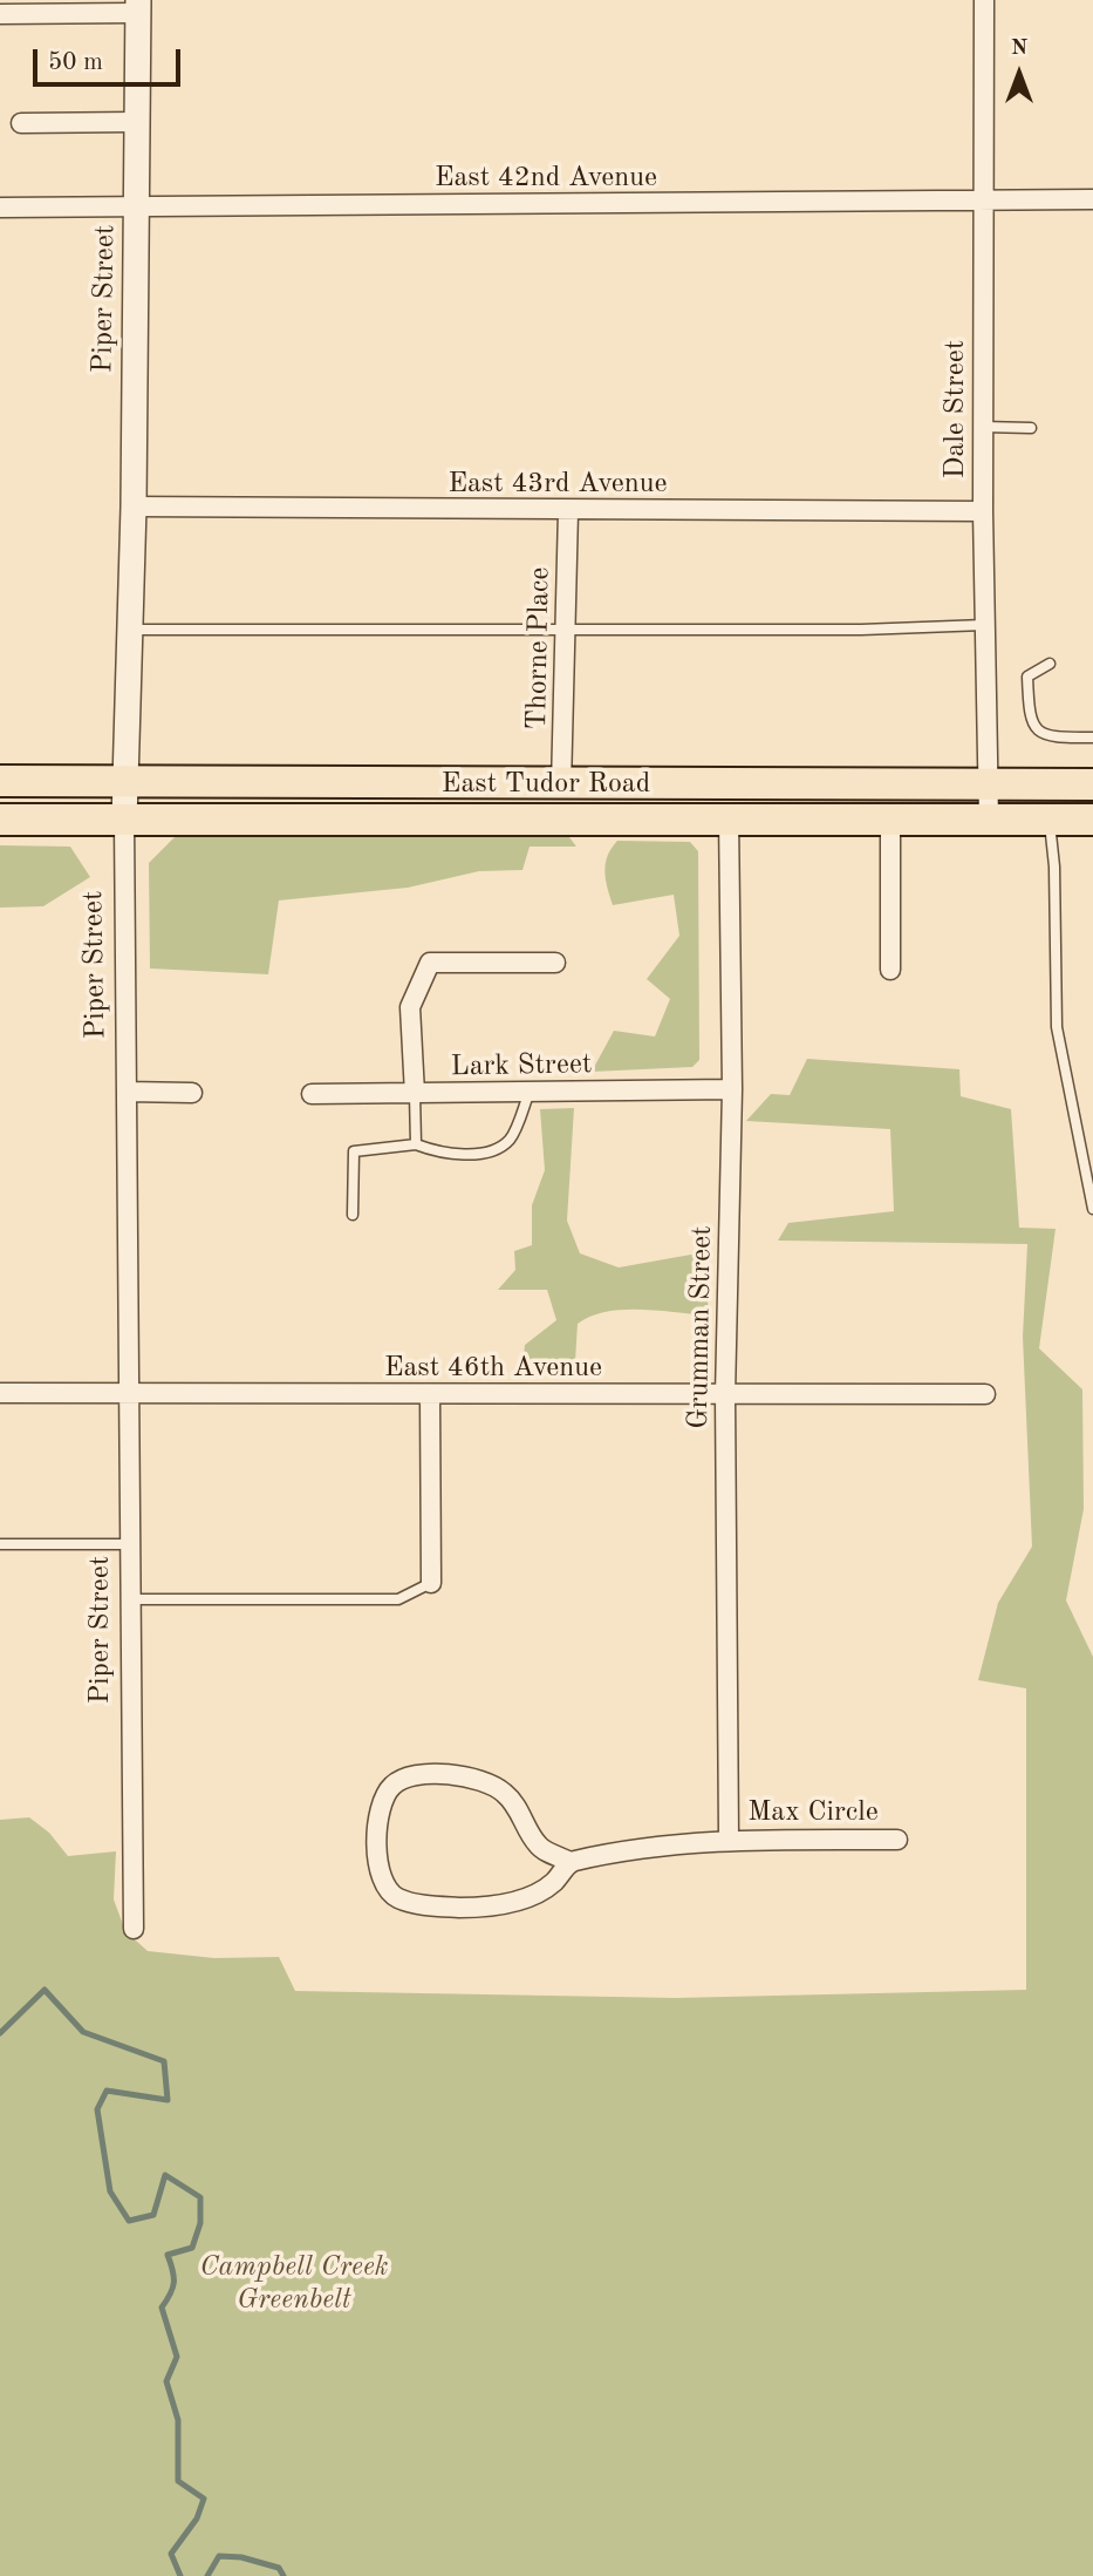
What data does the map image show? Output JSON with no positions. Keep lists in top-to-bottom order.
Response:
{
  "streets": {
    "main road": ["East Tudor Road"],
    "street": [
      "East 42nd Avenue",
      "Piper Street",
      "Dale Street",
      "East 43rd Avenue",
      "Thorne Place",
      "Lark Street",
      "Grumman Street",
      "East 46th Avenue",
      "Max Circle"
    ]
  },
  "crossings": [
    ["East 42nd Avenue", "Piper Street"],
    ["East 42nd Avenue", "Dale Street"],
    ["Piper Street", "East 43rd Avenue"],
    ["Piper Street", "East Tudor Road"],
    ["Piper Street", "East 46th Avenue"],
    ["Dale Street", "East 43rd Avenue"],
    ["Dale Street", "East Tudor Road"],
    ["East 43rd Avenue", "Thorne Place"],
    ["Thorne Place", "East Tudor Road"],
    ["East Tudor Road", "Grumman Street"],
    ["Lark Street", "Grumman Street"],
    ["Grumman Street", "East 46th Avenue"],
    ["Grumman Street", "Max Circle"]
  ],
  "parks": ["Campbell Creek Greenbelt"],
  "scale_bar": "50 m",
  "north": "top"
}
